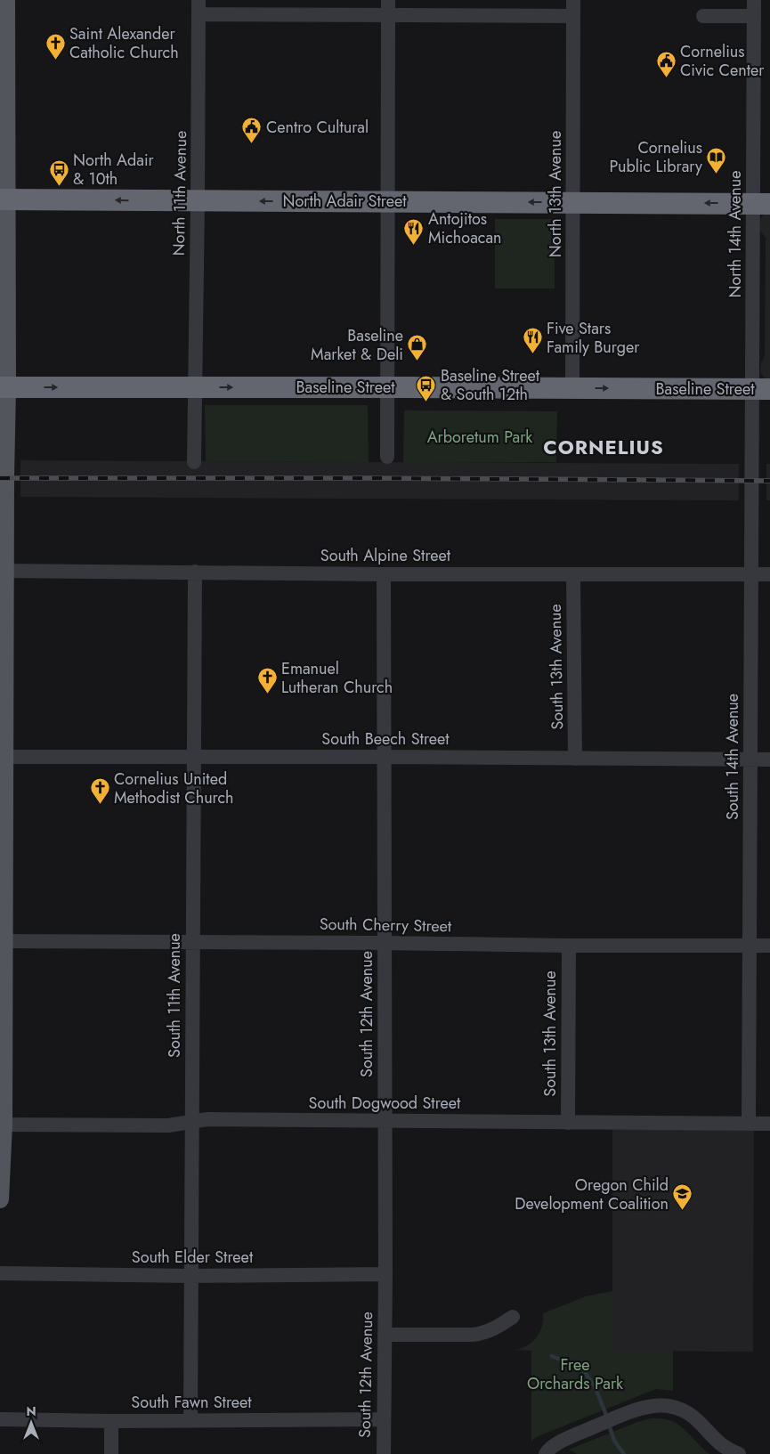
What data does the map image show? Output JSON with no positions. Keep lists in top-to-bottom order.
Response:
{
  "streets": {
    "highway": ["North Adair Street", "Baseline Street"],
    "street": [
      "North 11th Avenue",
      "North 13th Avenue",
      "North 14th Avenue",
      "South Alpine Street",
      "South 13th Avenue",
      "South Beech Street",
      "South 14th Avenue",
      "South Cherry Street",
      "South 11th Avenue",
      "South 12th Avenue",
      "South Dogwood Street",
      "South Elder Street",
      "South Fawn Street"
    ]
  },
  "crossings": [
    ["North 11th Avenue", "North Adair Street"],
    ["North 11th Avenue", "Baseline Street"],
    ["North 13th Avenue", "North Adair Street"],
    ["North 13th Avenue", "Baseline Street"],
    ["North Adair Street", "North 14th Avenue"],
    ["North 14th Avenue", "Baseline Street"],
    ["North 14th Avenue", "South 14th Avenue"],
    ["Baseline Street", "South 14th Avenue"],
    ["South Alpine Street", "South 13th Avenue"],
    ["South Alpine Street", "South 14th Avenue"],
    ["South Alpine Street", "South 11th Avenue"],
    ["South Alpine Street", "South 12th Avenue"],
    ["South 13th Avenue", "South Beech Street"],
    ["South 13th Avenue", "South Cherry Street"],
    ["South 13th Avenue", "South Dogwood Street"],
    ["South Beech Street", "South 14th Avenue"],
    ["South Beech Street", "South 11th Avenue"],
    ["South Beech Street", "South 12th Avenue"],
    ["South 14th Avenue", "South Cherry Street"],
    ["South 14th Avenue", "South Dogwood Street"],
    ["South Cherry Street", "South 11th Avenue"],
    ["South Cherry Street", "South 12th Avenue"],
    ["South 11th Avenue", "South Dogwood Street"],
    ["South 11th Avenue", "South Elder Street"],
    ["South 11th Avenue", "South Fawn Street"],
    ["South 12th Avenue", "South Dogwood Street"],
    ["South 12th Avenue", "South Elder Street"],
    ["South 12th Avenue", "South Fawn Street"]
  ],
  "one_way": ["North Adair Street", "Baseline Street"],
  "districts": ["CORNELIUS"],
  "parks": ["Arboretum Park", "Free Orchards Park"],
  "places": {
    "church": ["Saint Alexander Catholic Church", "Emanuel Lutheran Church", "Cornelius United Methodist Church"],
    "public building": ["Cornelius Civic Center", "Centro Cultural"],
    "library": ["Cornelius Public Library"],
    "bus stop": ["North Adair & 10th", "Baseline Street & South 12th"],
    "restaurant": ["Antojitos Michoacan", "Five Stars Family Burger"],
    "shop": ["Baseline Market & Deli"],
    "school or university": ["Oregon Child Development Coalition"]
  },
  "north": "top"
}
